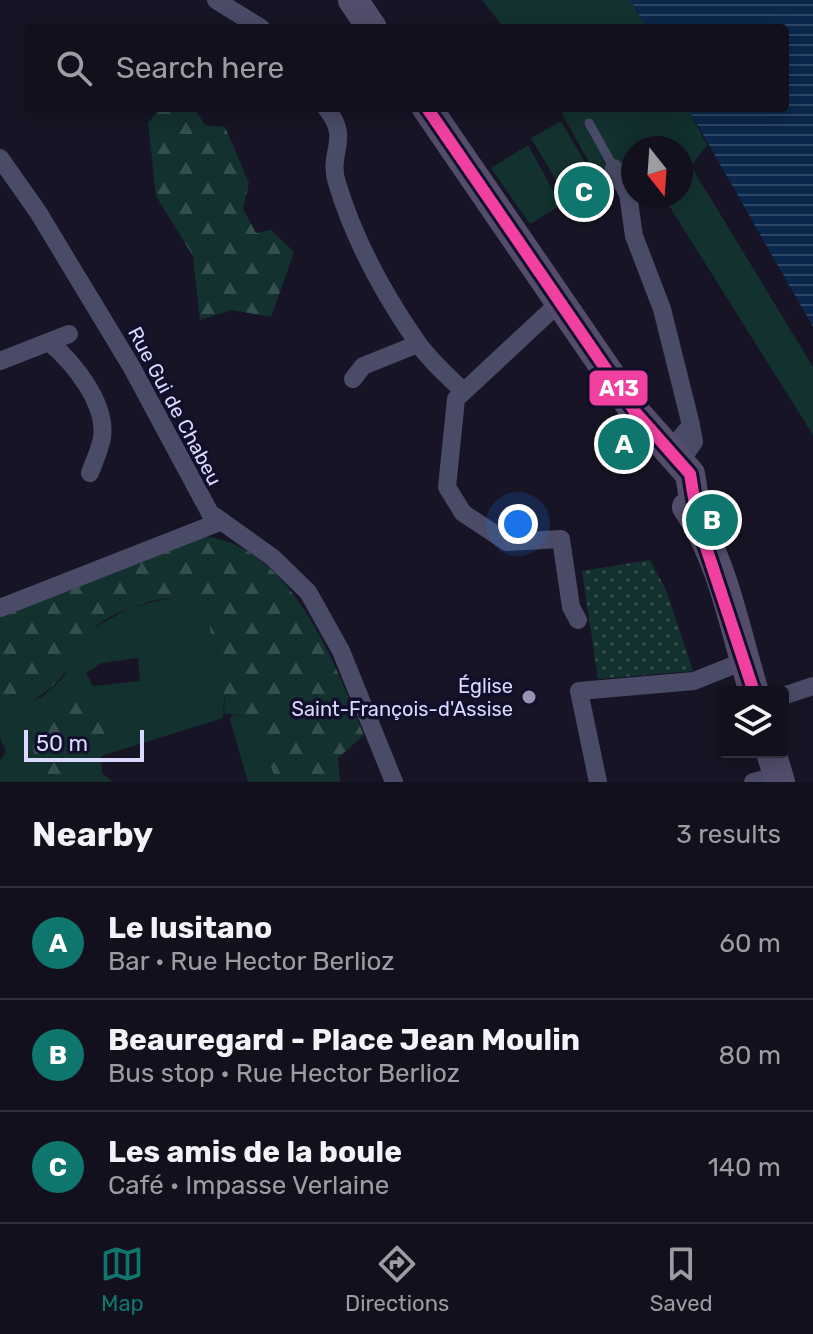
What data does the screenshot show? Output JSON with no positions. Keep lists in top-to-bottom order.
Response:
{
  "streets": {
    "street": ["Rue Gui de Chabeu"]
  },
  "places": ["Église Saint-François-d'Assise"],
  "lines": ["transit line A13"],
  "scale_bar": "50 m",
  "north": "bottom",
  "page": {
    "search": "Search here",
    "pins": ["C", "A", "B"],
    "scale": "50 m",
    "heading": ["Nearby", "3 results"],
    "list": [
      {
        "mark": "A",
        "name": "Le lusitano",
        "note": "Bar · Rue Hector Berlioz",
        "value": "60 m"
      },
      {
        "mark": "B",
        "name": "Beauregard - Place Jean Moulin",
        "note": "Bus stop · Rue Hector Berlioz",
        "value": "80 m"
      },
      {
        "mark": "C",
        "name": "Les amis de la boule",
        "note": "Café · Impasse Verlaine",
        "value": "140 m"
      }
    ],
    "nav": ["Map", "Directions", "Saved"]
  }
}
